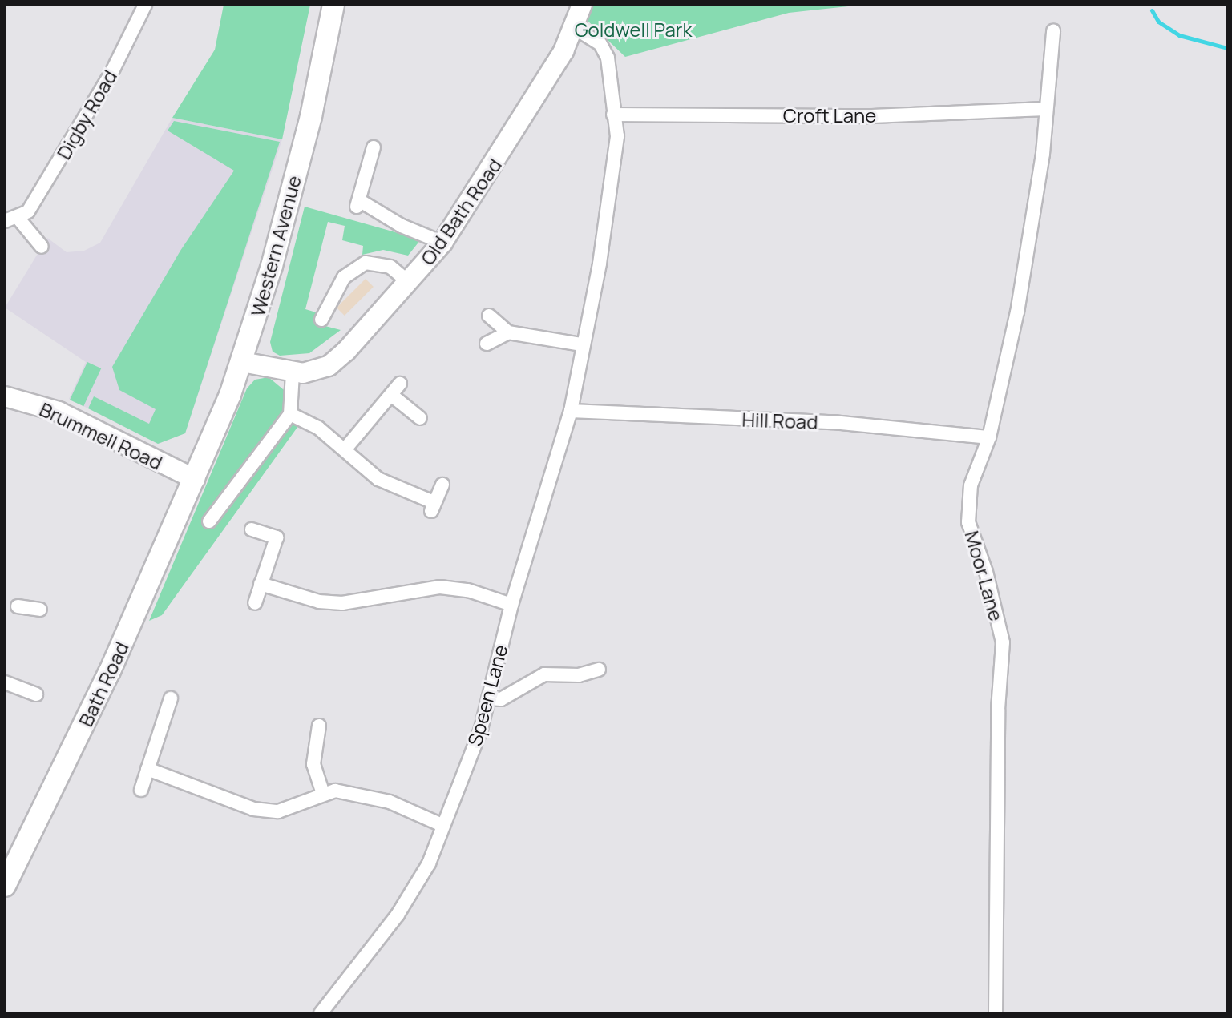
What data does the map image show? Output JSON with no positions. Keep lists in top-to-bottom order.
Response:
{
  "streets": {
    "main road": ["Western Avenue", "Bath Road"],
    "street": [
      "Digby Road",
      "Croft Lane",
      "Old Bath Road",
      "Hill Road",
      "Brummell Road",
      "Moor Lane",
      "Speen Lane"
    ]
  },
  "crossings": [
    ["Croft Lane", "Moor Lane"],
    ["Croft Lane", "Speen Lane"],
    ["Old Bath Road", "Western Avenue"],
    ["Old Bath Road", "Speen Lane"],
    ["Western Avenue", "Brummell Road"],
    ["Western Avenue", "Bath Road"],
    ["Hill Road", "Moor Lane"],
    ["Hill Road", "Speen Lane"],
    ["Brummell Road", "Bath Road"]
  ],
  "parks": ["Goldwell Park"]
}
